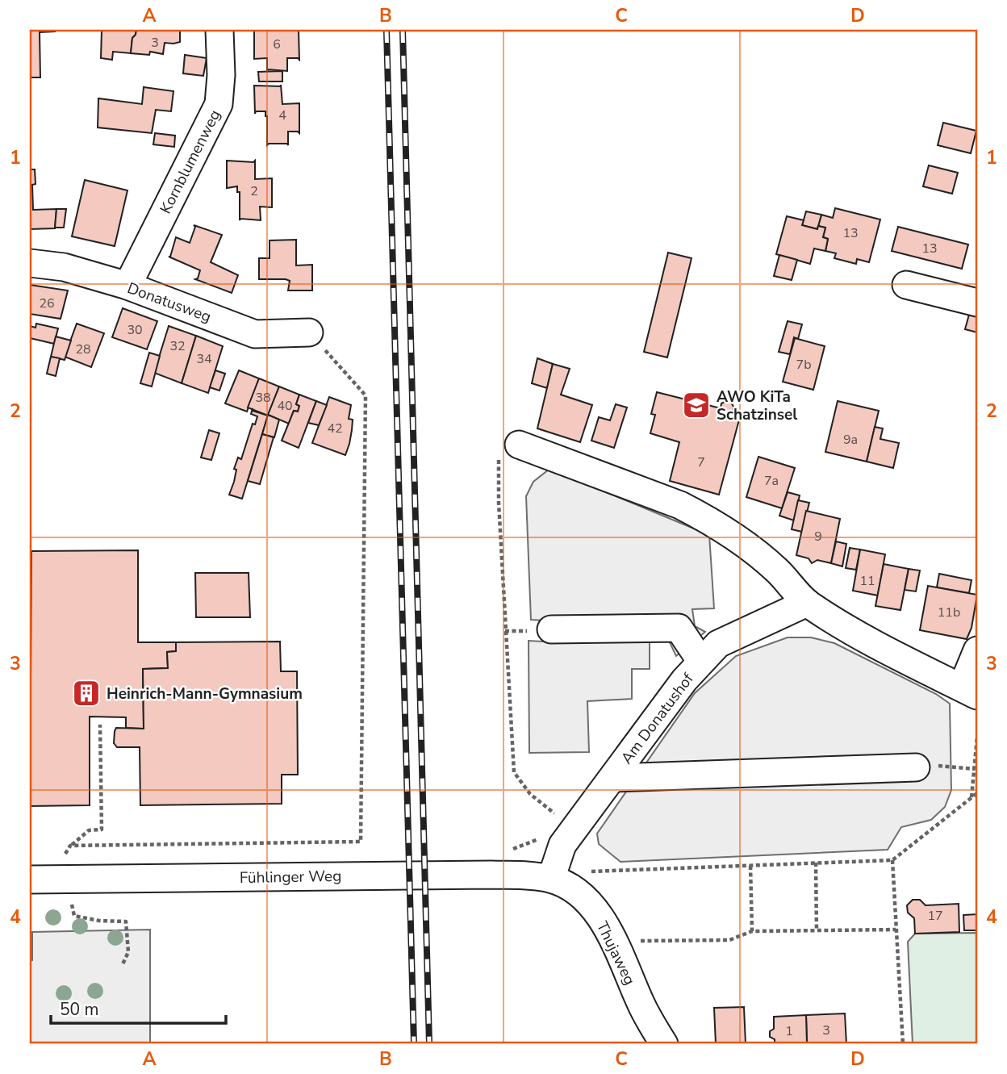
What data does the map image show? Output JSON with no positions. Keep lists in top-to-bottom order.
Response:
{
  "streets": {
    "street": [
      "Kornblumenweg",
      "Donatusweg",
      "Am Donatushof",
      "Fühlinger Weg",
      "Thujaweg"
    ]
  },
  "crossings": [
    ["Kornblumenweg", "Donatusweg"],
    ["Am Donatushof", "Fühlinger Weg"],
    ["Am Donatushof", "Thujaweg"],
    ["Fühlinger Weg", "Thujaweg"]
  ],
  "places": {
    "school or university": ["AWO KiTa Schatzinsel"],
    "building": ["Heinrich-Mann-Gymnasium"]
  },
  "house_numbers": [
    "3",
    "6",
    "4",
    "2",
    "13",
    "13",
    "26",
    "30",
    "32",
    "28",
    "34",
    "7b",
    "38",
    "40",
    "42",
    "9a",
    "7",
    "7a",
    "9",
    "11",
    "11b",
    "17",
    "3",
    "1"
  ],
  "scale_bar": "50 m",
  "grid": {
    "columns": [
      "A",
      "B",
      "C",
      "D"
    ],
    "rows": [
      "1",
      "2",
      "3",
      "4"
    ]
  }
}
